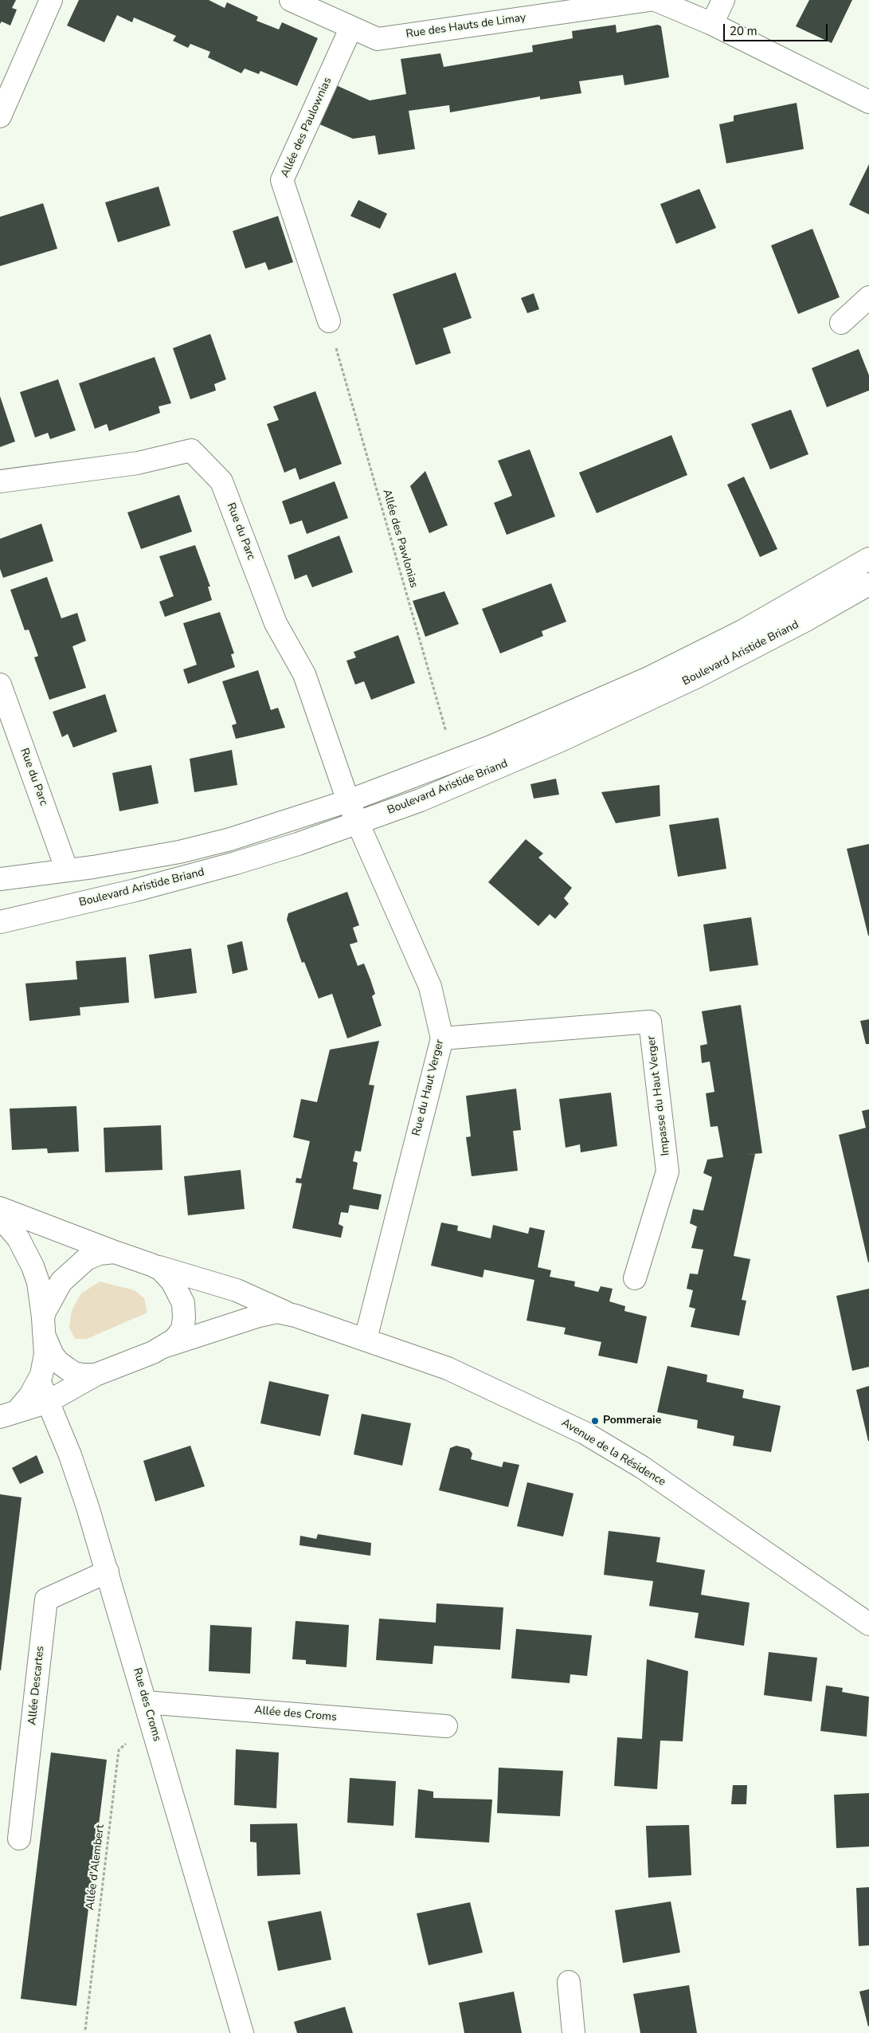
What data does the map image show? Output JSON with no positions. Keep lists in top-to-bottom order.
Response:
{
  "streets": {
    "street": [
      "Rue des Hauts de Limay",
      "Allée des Paulownias",
      "Rue du Parc",
      "Boulevard Aristide Briand",
      "Rue du Haut Verger",
      "Impasse du Haut Verger",
      "Avenue de la Résidence",
      "Allée Descartes",
      "Rue des Croms",
      "Allée des Croms"
    ],
    "path": ["Allée des Pawlonias", "Allée d'Alembert"]
  },
  "crossings": [
    ["Rue des Hauts de Limay", "Allée des Paulownias"],
    ["Allée des Paulownias", "Allée des Pawlonias"],
    ["Rue du Parc", "Boulevard Aristide Briand"],
    ["Rue du Parc", "Rue du Haut Verger"],
    ["Allée des Pawlonias", "Boulevard Aristide Briand"],
    ["Boulevard Aristide Briand", "Rue du Haut Verger"],
    ["Rue du Haut Verger", "Impasse du Haut Verger"],
    ["Rue du Haut Verger", "Avenue de la Résidence"],
    ["Allée Descartes", "Rue des Croms"],
    ["Rue des Croms", "Allée des Croms"],
    ["Rue des Croms", "Allée d'Alembert"],
    ["Allée des Croms", "Allée d'Alembert"]
  ],
  "places": ["Pommeraie"],
  "scale_bar": "20 m"
}
